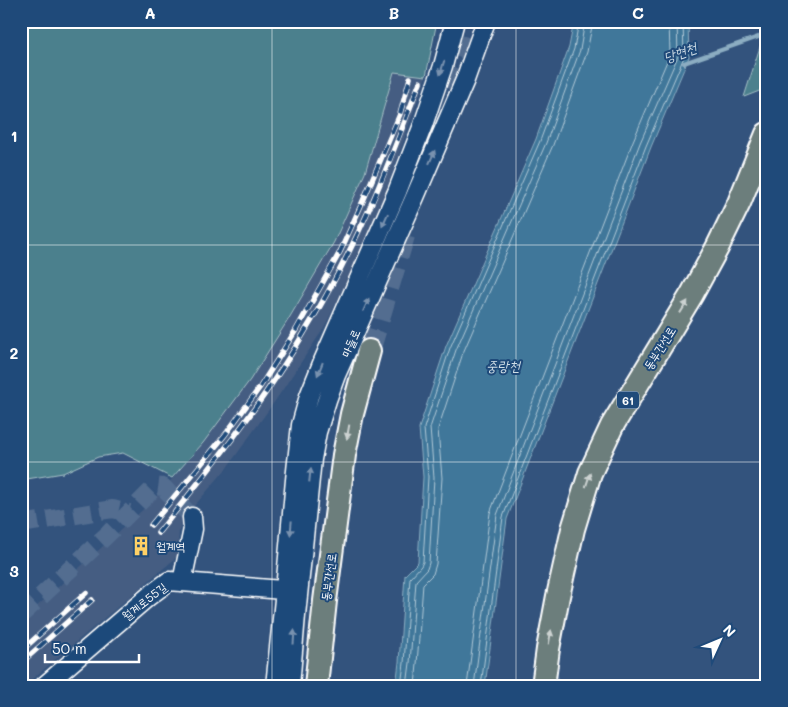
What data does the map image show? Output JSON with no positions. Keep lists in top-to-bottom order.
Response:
{
  "streets": {
    "highway": ["동부간선로", "61"],
    "main road": ["마들로", "월계로55길"]
  },
  "crossings": [
    ["마들로", "월계로55길"]
  ],
  "water": ["당현천", "중랑천"],
  "places": {
    "building": ["월계역"]
  },
  "scale_bar": "50 m",
  "north": "top right",
  "grid": {
    "columns": ["A", "B", "C"],
    "rows": ["1", "2", "3"]
  }
}
